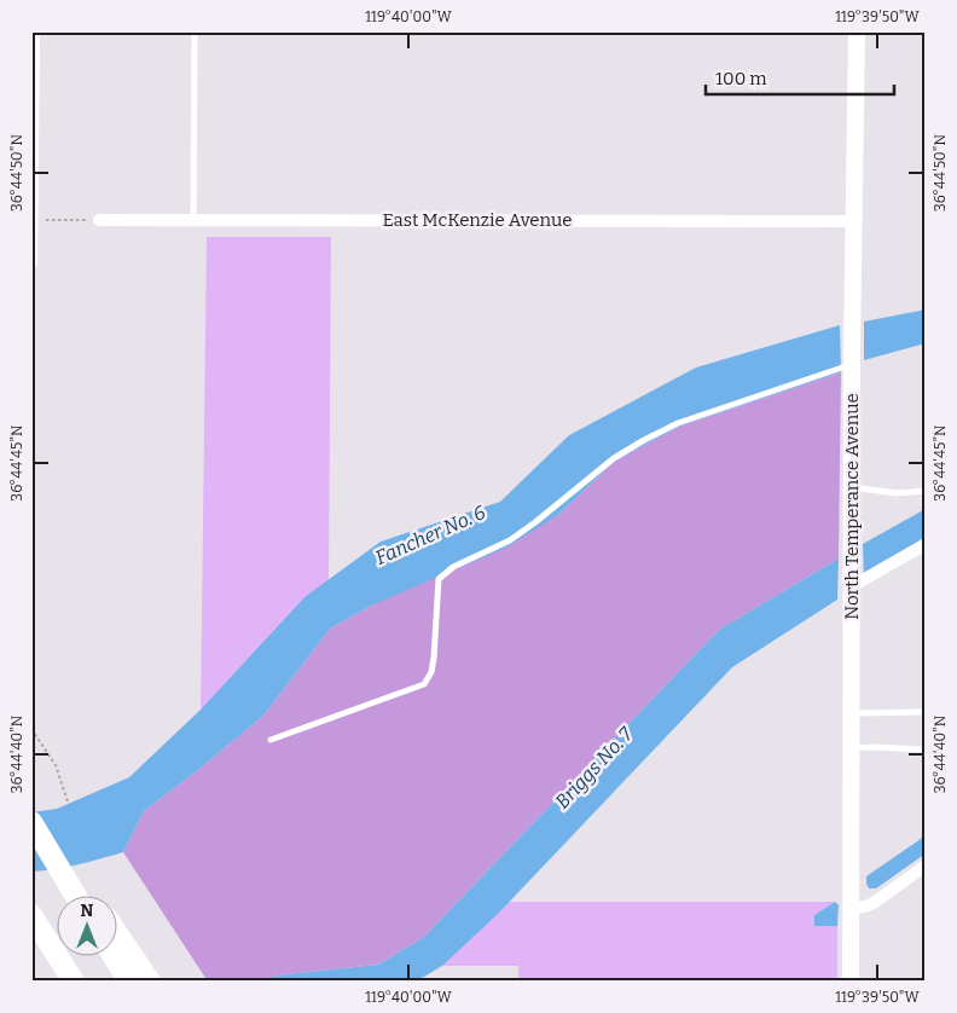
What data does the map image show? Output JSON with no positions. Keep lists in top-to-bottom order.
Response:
{
  "streets": {
    "main road": ["North Temperance Avenue"],
    "street": ["East McKenzie Avenue"]
  },
  "crossings": [
    ["East McKenzie Avenue", "North Temperance Avenue"]
  ],
  "water": ["Fancher No. 6", "Briggs No. 7"],
  "scale_bar": "100 m",
  "north": "top",
  "coordinates": [
    "119°40'00\"W",
    "119°39'50\"W",
    "36°44'50\"N",
    "36°44'45\"N",
    "36°44'40\"N"
  ]
}
